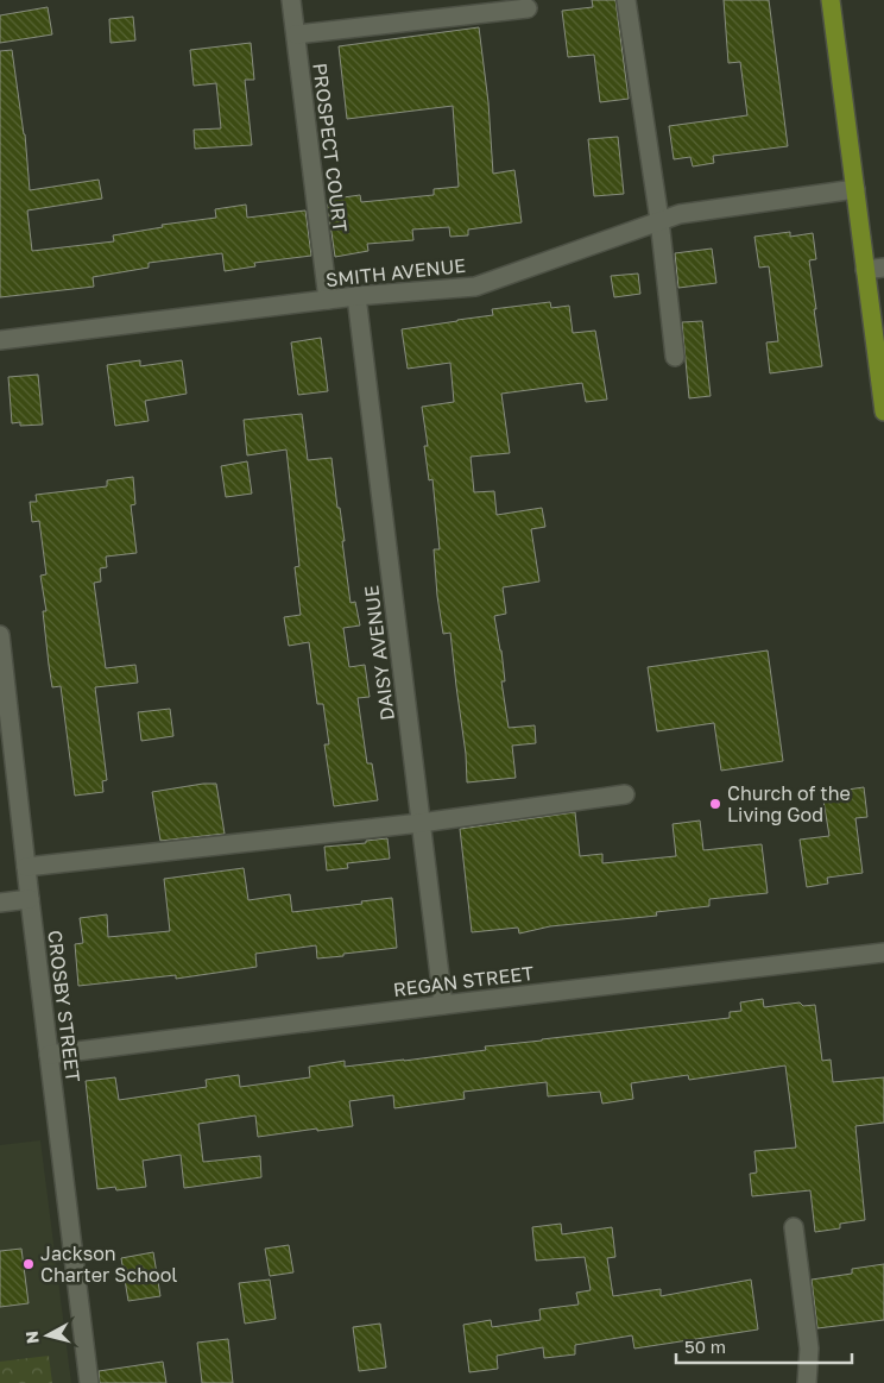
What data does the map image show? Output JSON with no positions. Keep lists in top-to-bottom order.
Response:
{
  "streets": {
    "street": [
      "PROSPECT COURT",
      "SMITH AVENUE",
      "DAISY AVENUE",
      "REGAN STREET",
      "CROSBY STREET"
    ]
  },
  "crossings": [
    ["PROSPECT COURT", "SMITH AVENUE"],
    ["SMITH AVENUE", "DAISY AVENUE"],
    ["DAISY AVENUE", "REGAN STREET"],
    ["REGAN STREET", "CROSBY STREET"]
  ],
  "places": ["Church of the Living God", "Jackson Charter School"],
  "scale_bar": "50 m",
  "north": "left"
}
